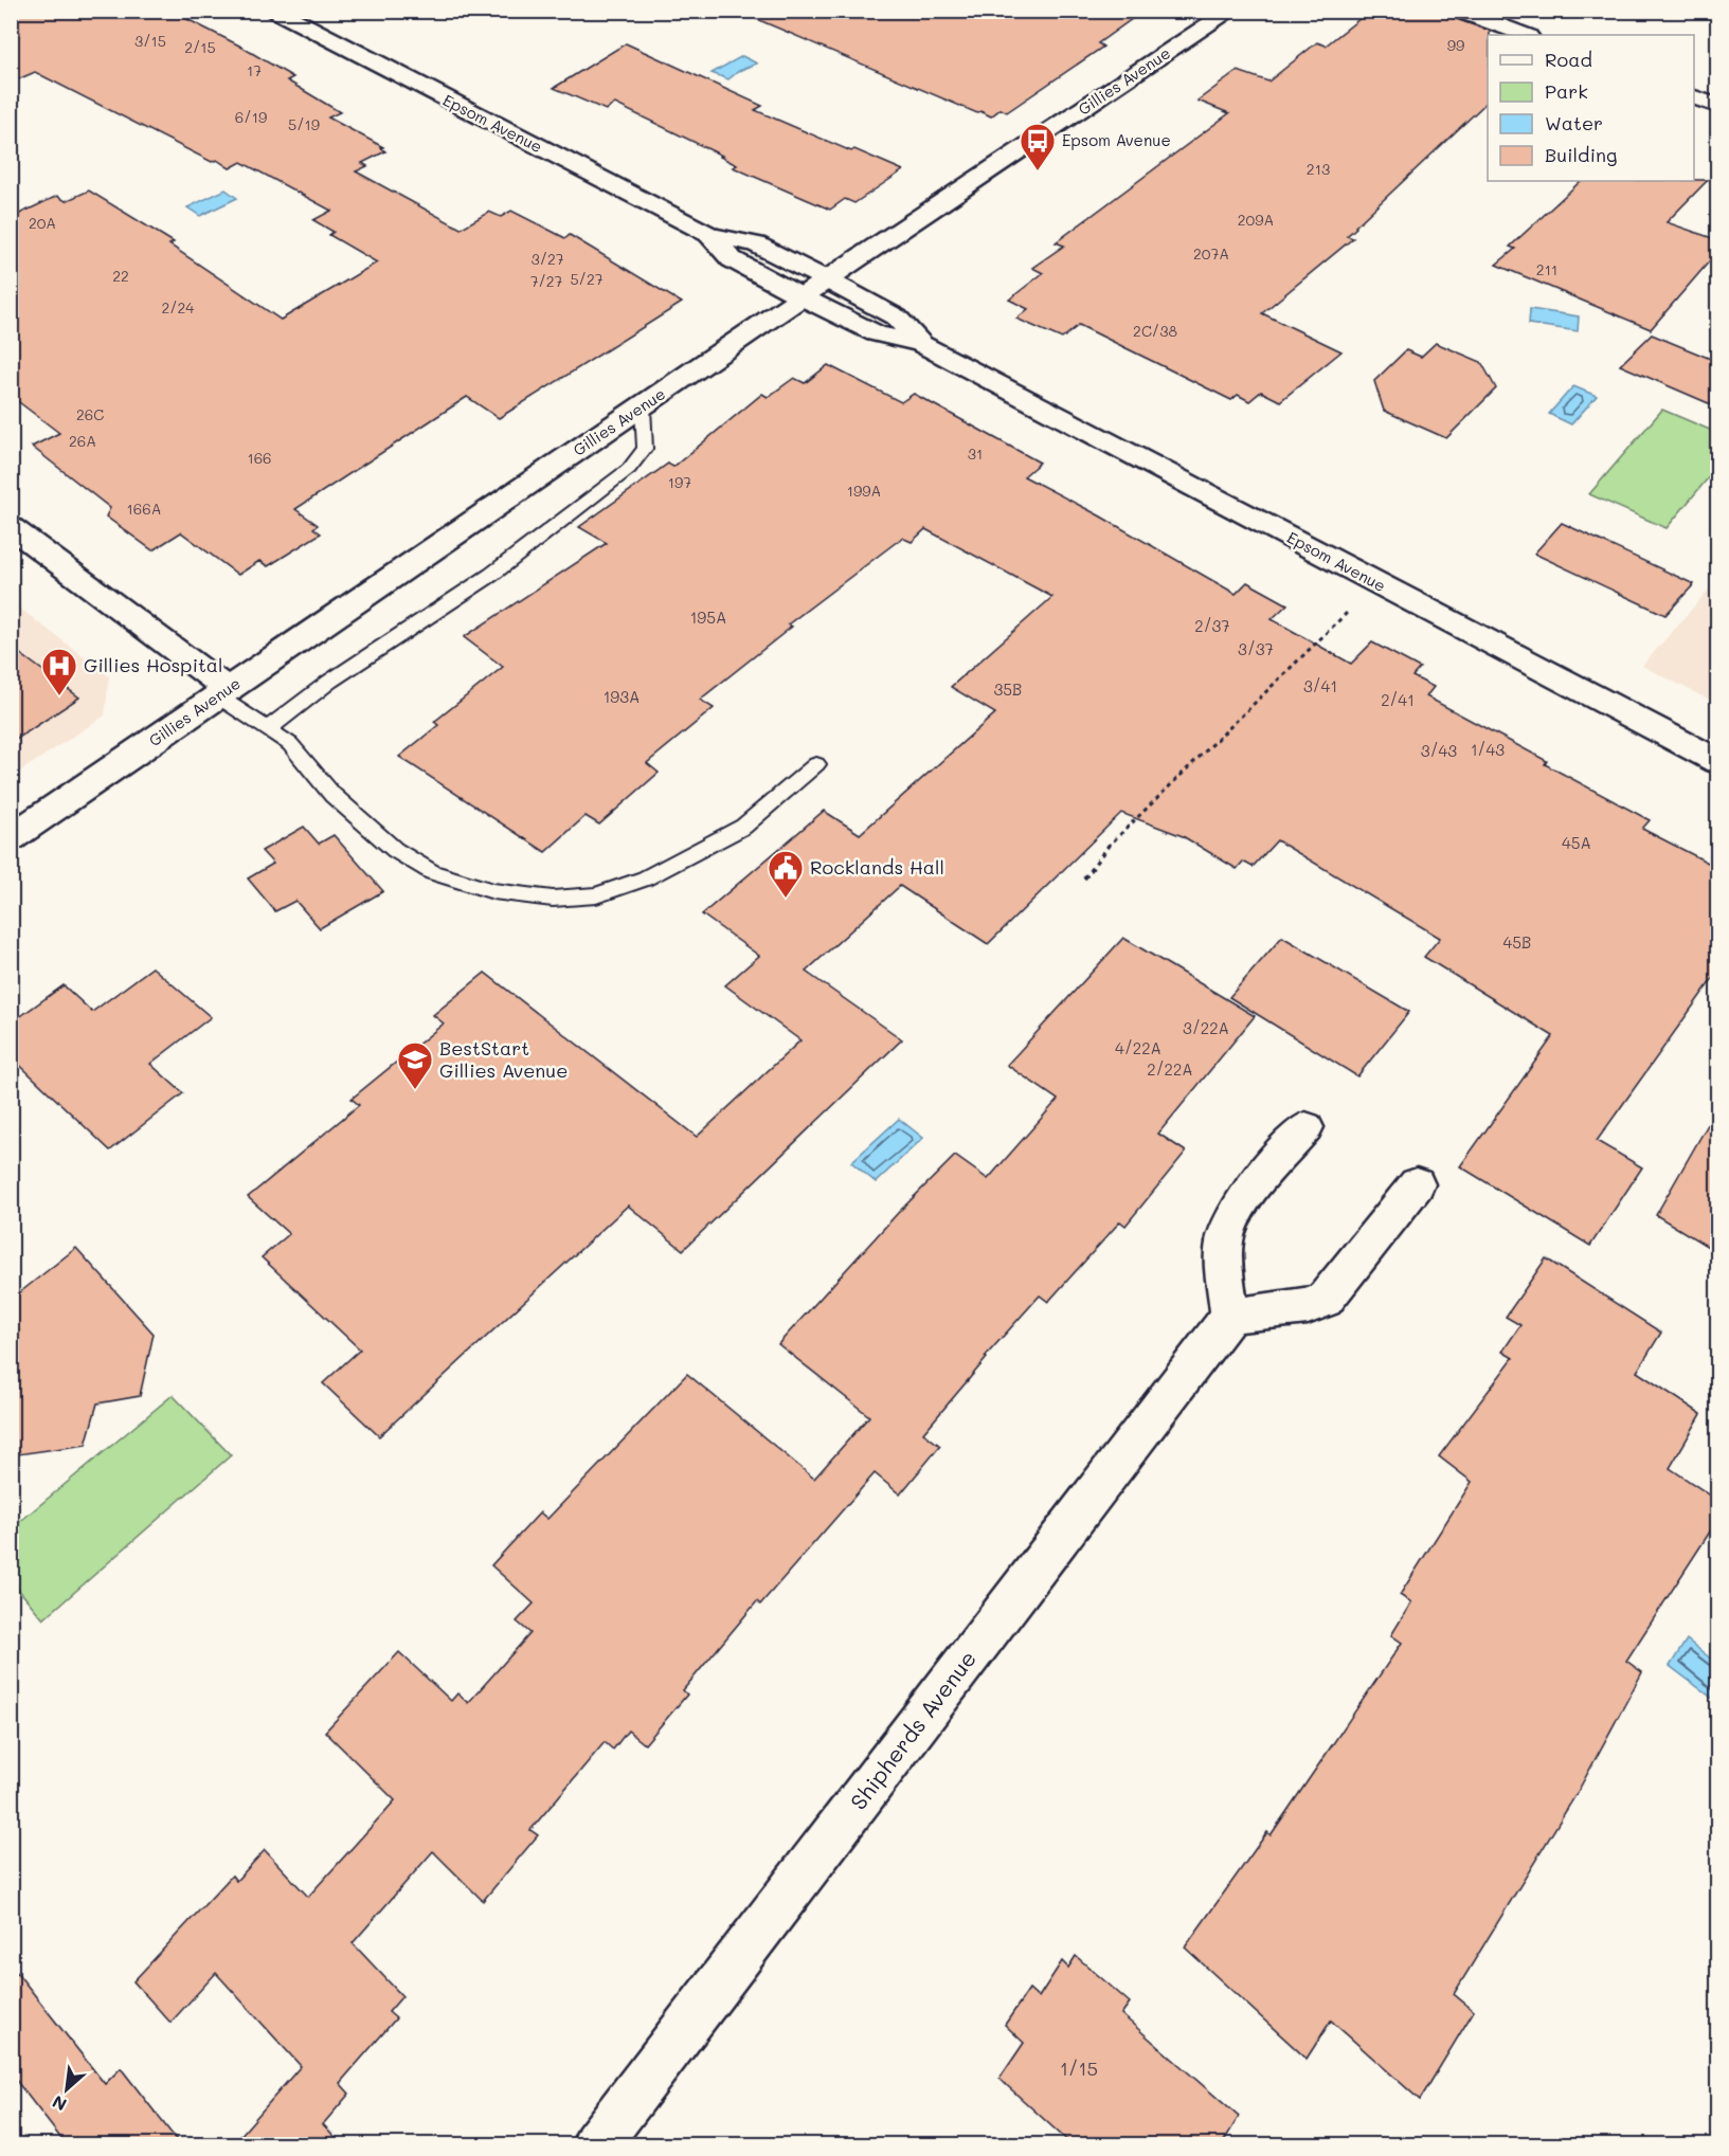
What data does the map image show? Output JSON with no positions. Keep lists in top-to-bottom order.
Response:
{
  "streets": {
    "street": ["Gillies Avenue", "Epsom Avenue", "Shipherds Avenue"]
  },
  "crossings": [
    ["Gillies Avenue", "Epsom Avenue"]
  ],
  "places": {
    "bus stop": ["Epsom Avenue"],
    "hospital": ["Gillies Hospital"],
    "public building": ["Rocklands Hall"],
    "school or university": ["BestStart Gillies Avenue"]
  },
  "house_numbers": [
    "3/15",
    "99",
    "2/15",
    "17",
    "6/19",
    "5/19",
    "213",
    "209A",
    "20A",
    "207A",
    "3/27",
    "211",
    "22",
    "5/27",
    "7/27",
    "2/24",
    "2C/38",
    "26C",
    "26A",
    "31",
    "166",
    "197",
    "199A",
    "166A",
    "195A",
    "2/37",
    "3/37",
    "3/41",
    "35B",
    "193A",
    "2/41",
    "1/43",
    "3/43",
    "45A",
    "45B",
    "3/22A",
    "4/22A",
    "2/22A",
    "1/15"
  ],
  "legend": [
    "Road",
    "Park",
    "Water",
    "Building"
  ],
  "north": "bottom left"
}
